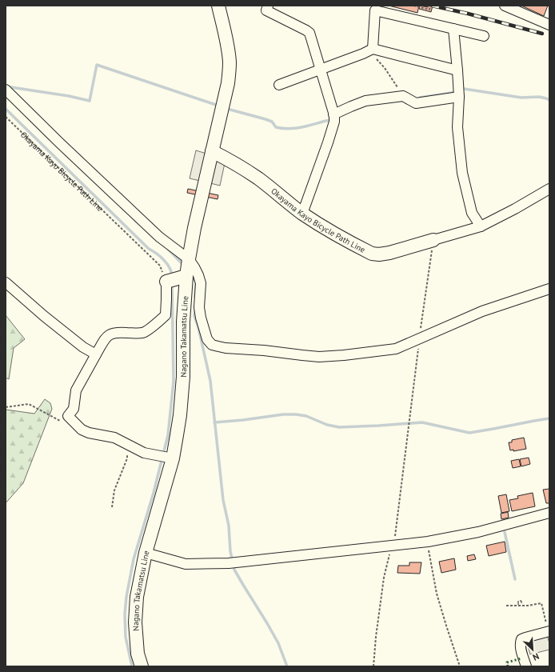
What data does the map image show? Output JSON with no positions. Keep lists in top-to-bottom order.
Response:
{
  "streets": {
    "main road": ["Okayama Kayo Bicycle Path Line", "Nagano Takamatsu Line"]
  },
  "crossings": [
    ["Okayama Kayo Bicycle Path Line", "Nagano Takamatsu Line"]
  ],
  "north": "bottom right"
}
